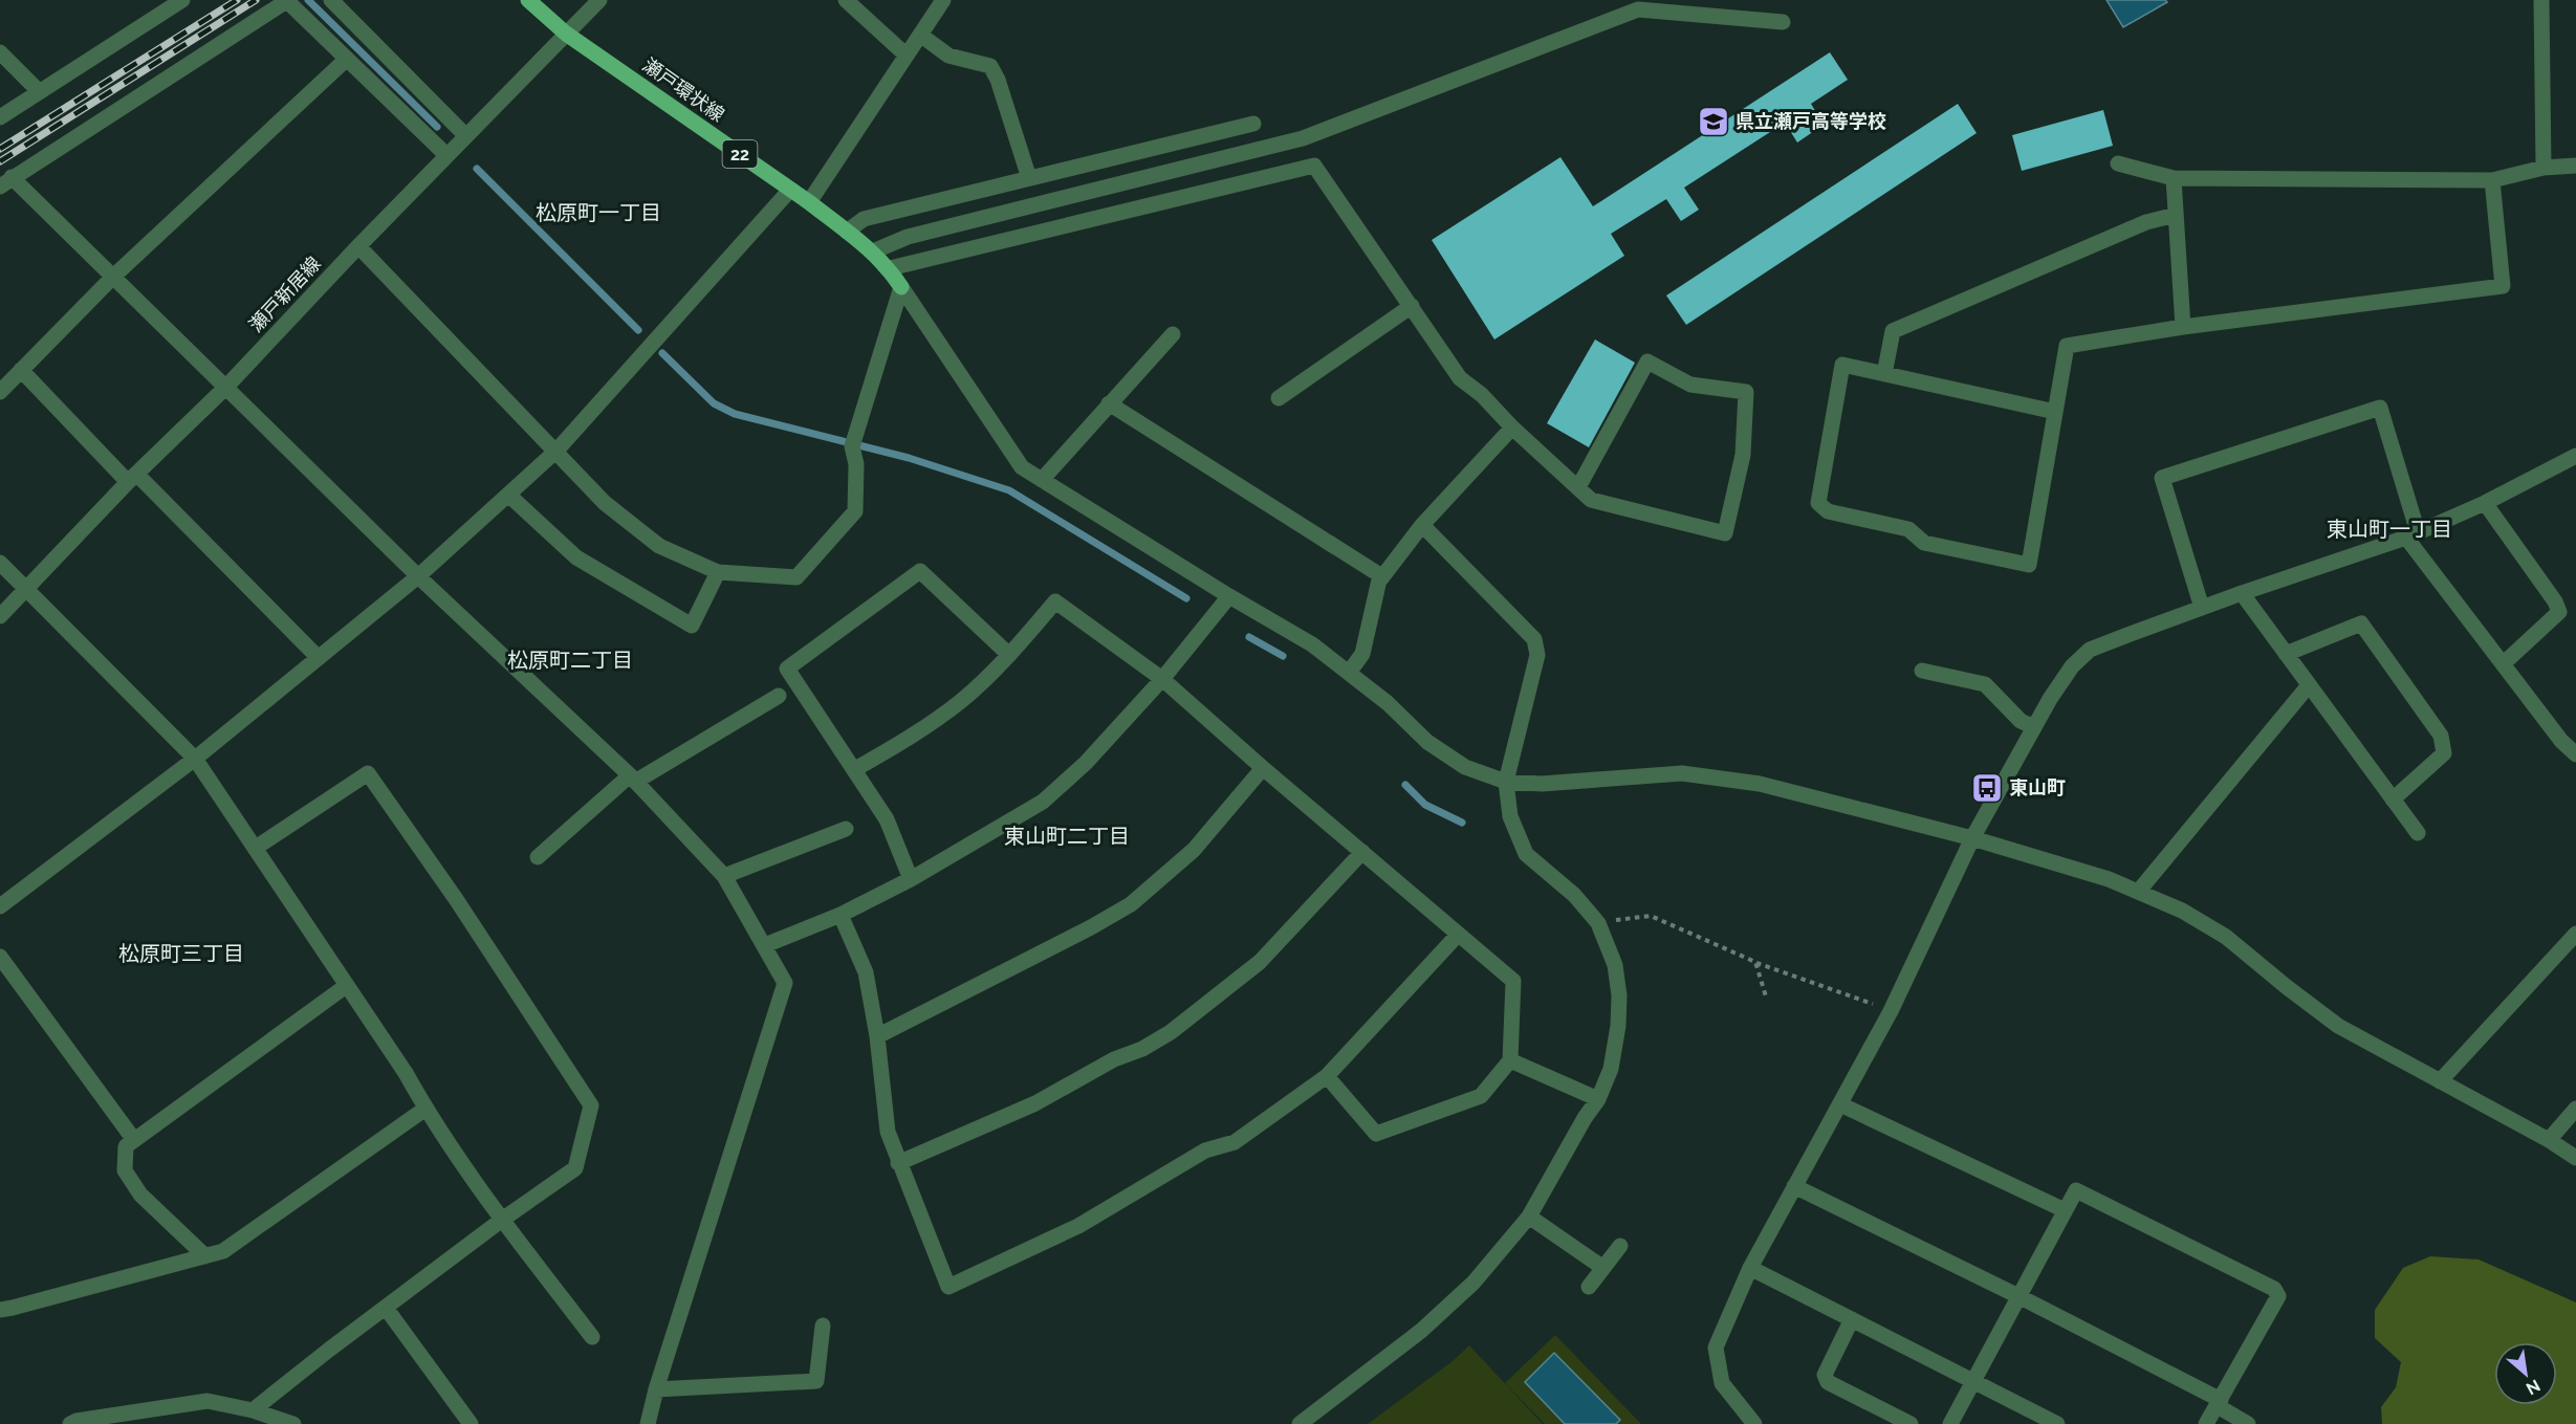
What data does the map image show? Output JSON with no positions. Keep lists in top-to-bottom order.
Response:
{
  "streets": {
    "main road": ["瀬戸環状線", "22"],
    "street": ["瀬戸新居線"]
  },
  "crossings": [
    ["瀬戸環状線", "瀬戸新居線"]
  ],
  "districts": [
    "松原町一丁目",
    "東山町一丁目",
    "松原町二丁目",
    "東山町二丁目",
    "松原町三丁目"
  ],
  "places": {
    "school or university": ["県立瀬戸高等学校"],
    "bus stop": ["東山町"]
  },
  "north": "bottom right"
}
